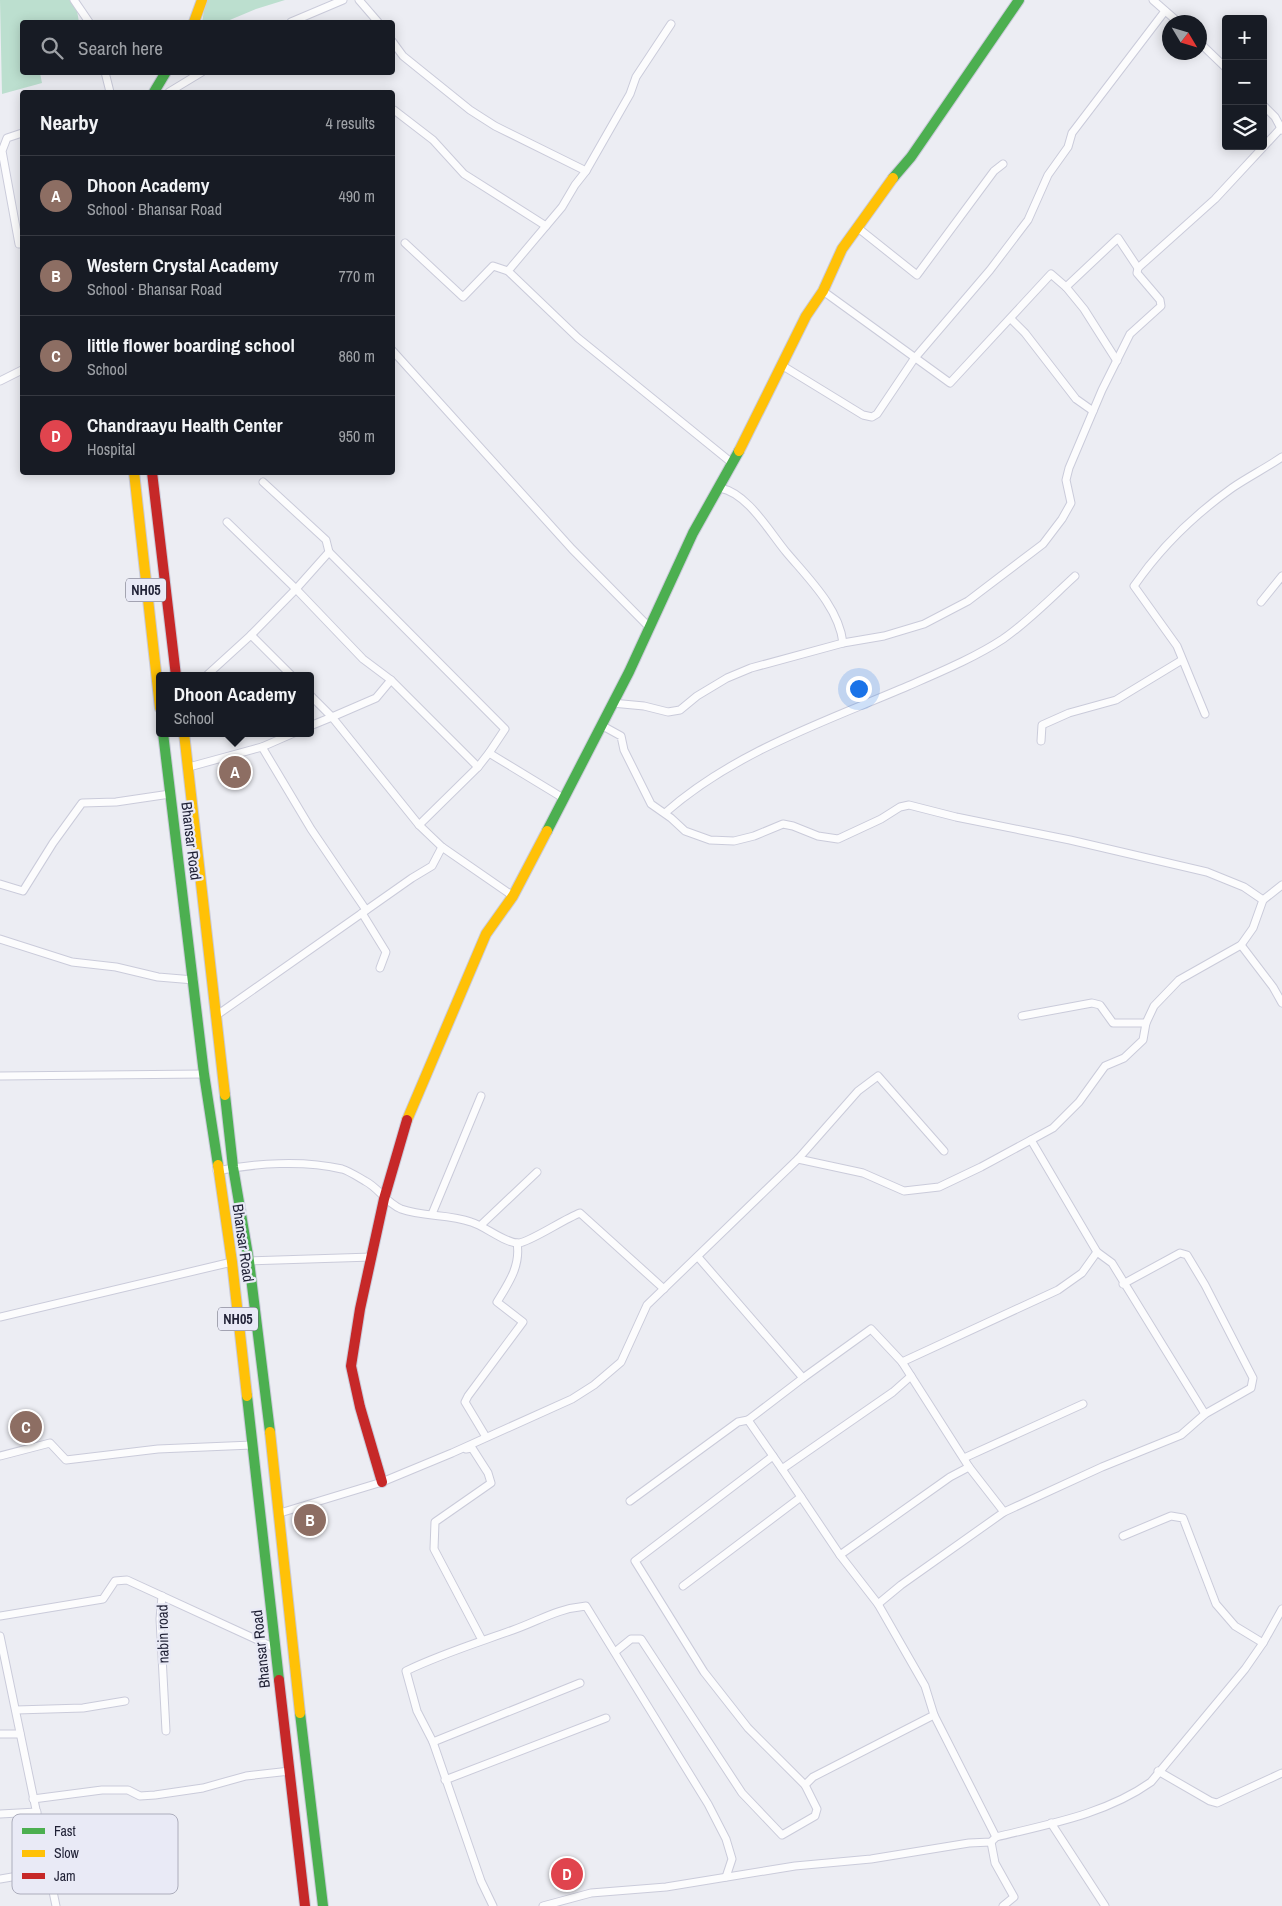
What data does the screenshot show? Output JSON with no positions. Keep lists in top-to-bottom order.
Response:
{
  "streets": {
    "main road": ["NH05", "Bhansar Road"],
    "street": ["nabin road"]
  },
  "legend": ["Fast", "Slow", "Jam"],
  "north": "bottom right",
  "page": {
    "map_buttons": ["+", "−"],
    "search": "Search here",
    "heading": ["Nearby", "4 results"],
    "list": [
      {
        "mark": "A",
        "name": "Dhoon Academy",
        "note": "School · Bhansar Road",
        "value": "490 m"
      },
      {
        "mark": "B",
        "name": "Western Crystal Academy",
        "note": "School · Bhansar Road",
        "value": "770 m"
      },
      {
        "mark": "C",
        "name": "little flower boarding school",
        "note": "School",
        "value": "860 m"
      },
      {
        "mark": "D",
        "name": "Chandraayu Health Center",
        "note": "Hospital",
        "value": "950 m"
      }
    ],
    "popup": ["Dhoon Academy", "School"],
    "pins": [
      "A",
      "C",
      "B",
      "D"
    ]
  }
}
